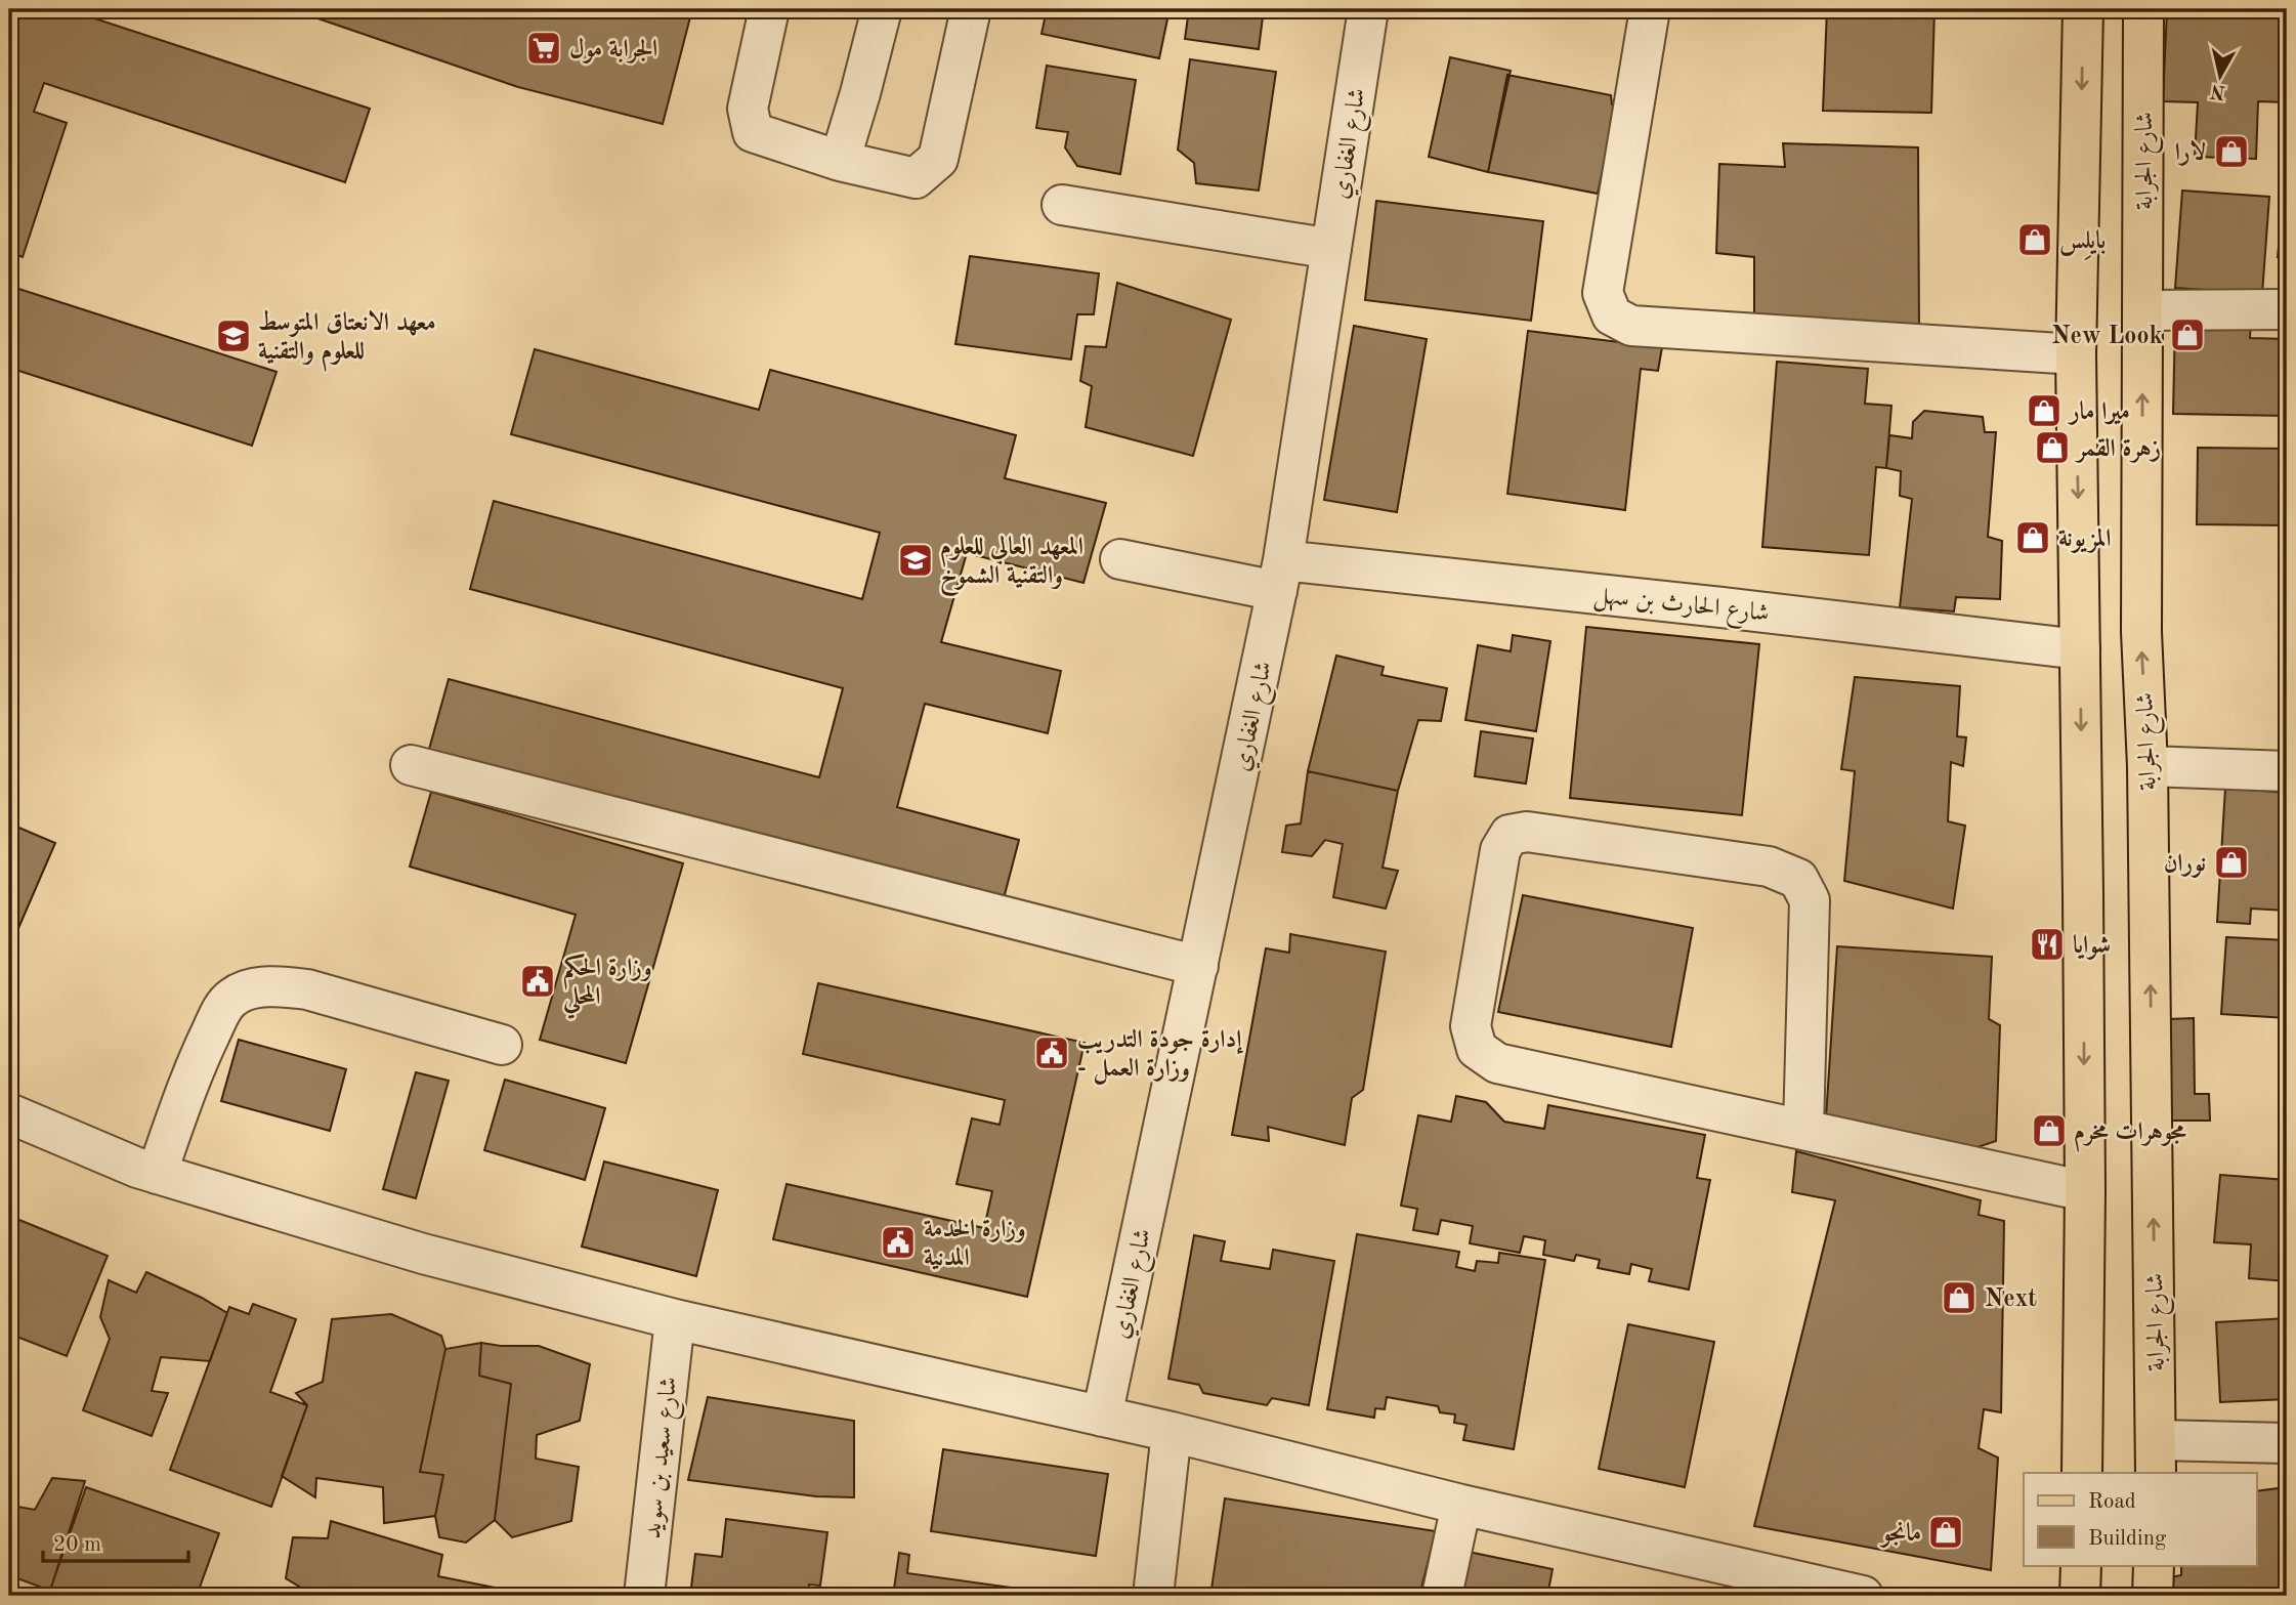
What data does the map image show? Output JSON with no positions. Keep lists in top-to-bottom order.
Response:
{
  "streets": {
    "main road": ["شارع الجرابة"],
    "street": ["شارع الغفاري", "شارع الحارث بن سهل", "شارع سعيد بن سويد"]
  },
  "crossings": [
    ["شارع الغفاري", "شارع الحارث بن سهل"]
  ],
  "places": {
    "supermarket": ["الجرابة مول"],
    "shop": [
      "لارا",
      "بايلِس",
      "New Look",
      "ميرا مار",
      "زهرة القمر",
      "المزيونة",
      "نوران",
      "مجوهرات مخرم",
      "Next",
      "مانجو"
    ],
    "school or university": ["معهد الانعتاق المتوسط للعلوم والتقنية", "المعهد العالي للعلوم والتقنية الشموخ"],
    "restaurant": ["شوايا"],
    "public building": ["وزارة الحكم المحلي", "إدارة جودة التدريب - وزارة العمل", "وزارة الخدمة المدنية"]
  },
  "legend": ["Road", "Building"],
  "scale_bar": "20 m",
  "north": "bottom"
}
